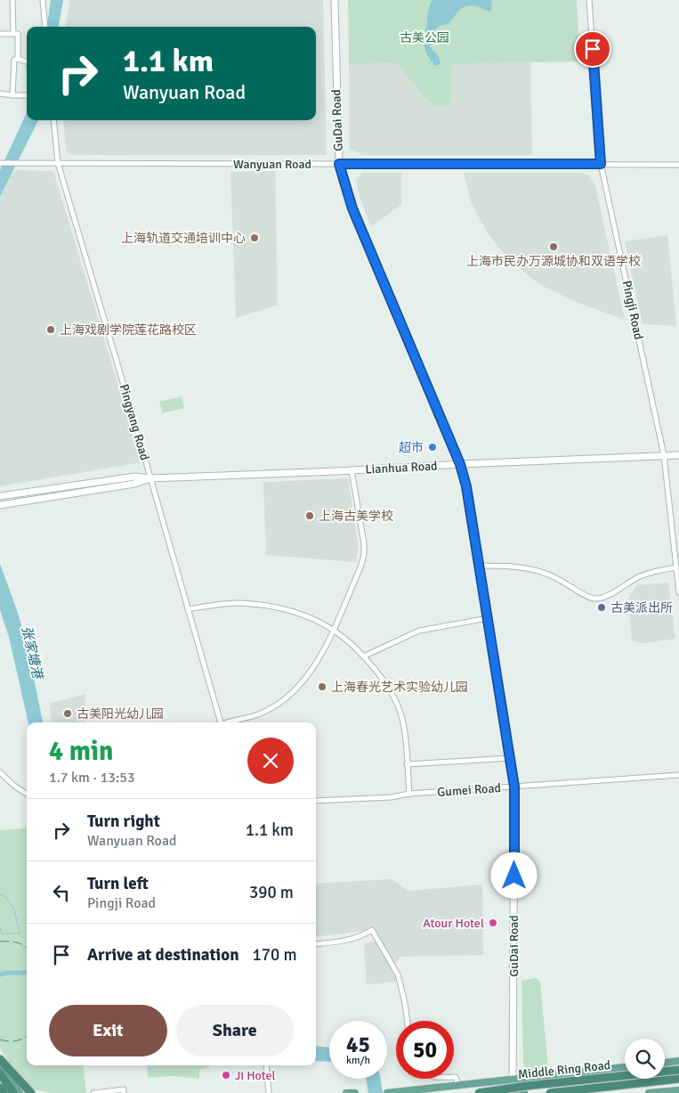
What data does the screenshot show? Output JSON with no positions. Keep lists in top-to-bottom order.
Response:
{
  "streets": {
    "highway": ["Middle Ring Road"],
    "main road": ["GuDai Road", "Lianhua Road"],
    "street": [
      "Wanyuan Road",
      "Pingji Road",
      "Pingyang Road",
      "Gumei Road"
    ]
  },
  "crossings": [
    ["GuDai Road", "Wanyuan Road"],
    ["GuDai Road", "Lianhua Road"],
    ["GuDai Road", "Gumei Road"],
    ["Wanyuan Road", "Pingji Road"],
    ["Wanyuan Road", "Pingyang Road"],
    ["Pingji Road", "Lianhua Road"],
    ["Pingyang Road", "Lianhua Road"]
  ],
  "water": ["张家塘港"],
  "parks": ["古美公园"],
  "places": [
    "上海轨道交通培训中心",
    "上海市民办万源城协和双语学校",
    "上海戏剧学院莲花路校区",
    "超市",
    "上海古美学校",
    "古美派出所",
    "上海春光艺术实验幼儿园",
    "古美阳光幼儿园",
    "Atour Hotel",
    "Ji Hotel"
  ],
  "page": {
    "turn": ["1.1 km", "Wanyuan Road"],
    "heading": ["4 min", "1.7 km · 13:53"],
    "list": [
      {
        "name": "Turn right",
        "note": "Wanyuan Road",
        "value": "1.1 km"
      },
      {
        "name": "Turn left",
        "note": "Pingji Road",
        "value": "390 m"
      },
      {
        "name": "Arrive at destination",
        "value": "170 m"
      }
    ],
    "buttons": ["Exit", "Share"],
    "speed": "45 km/h",
    "limit": "50"
  }
}
